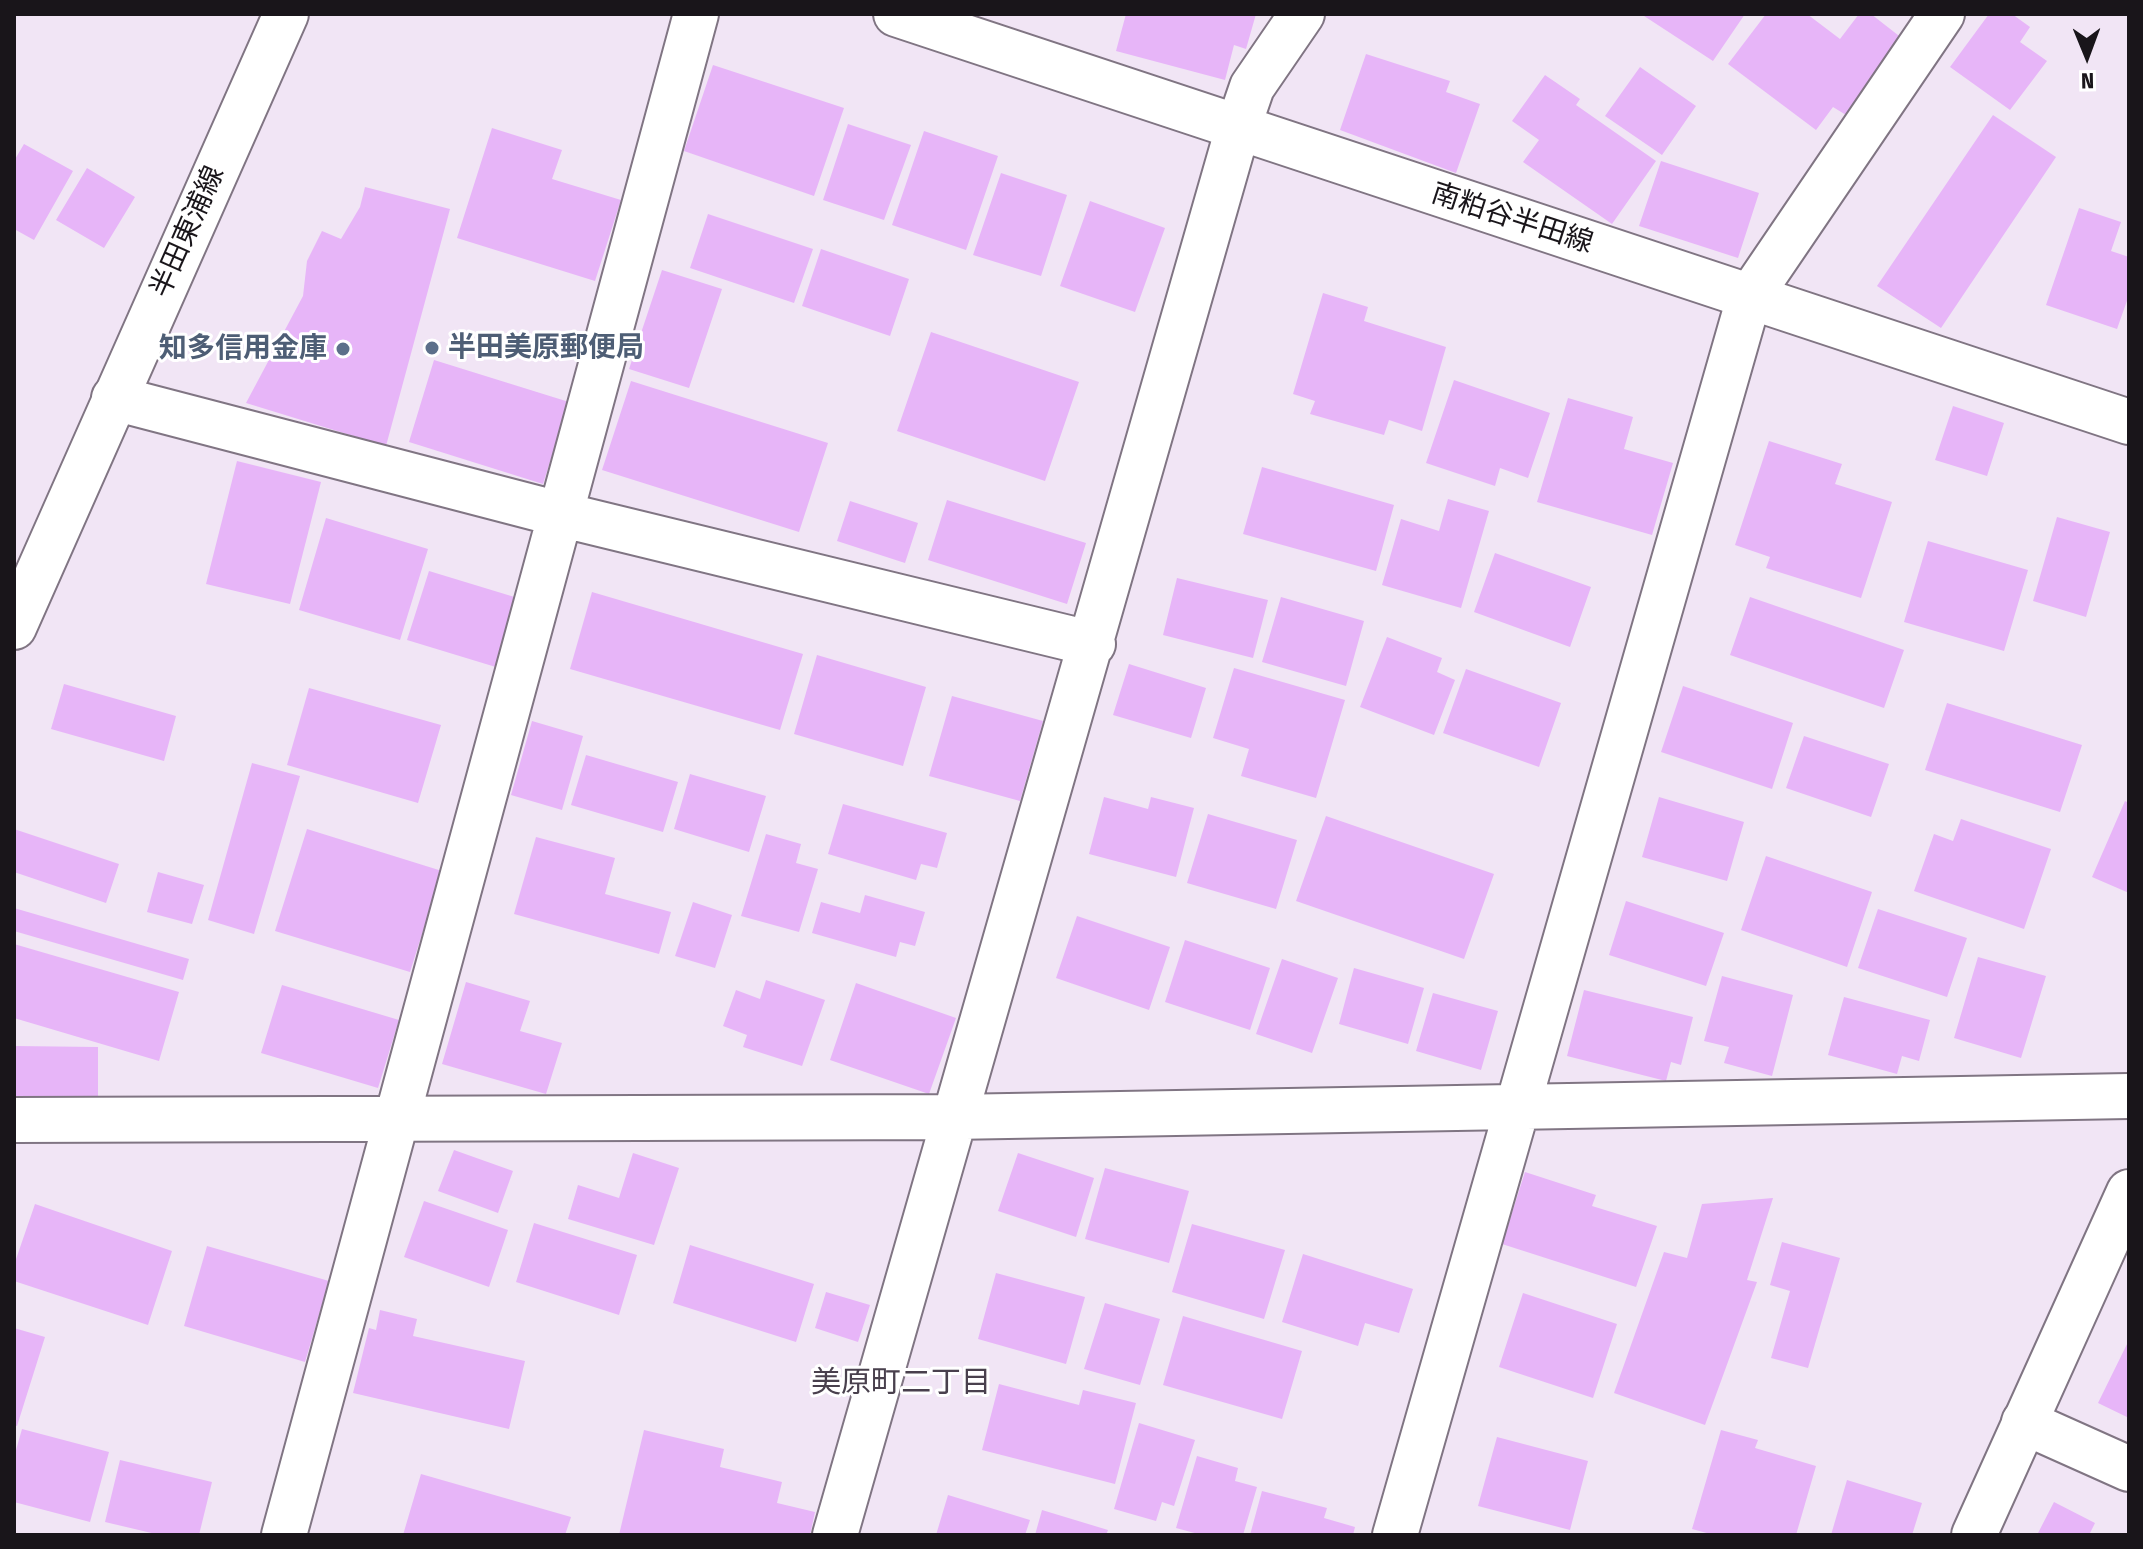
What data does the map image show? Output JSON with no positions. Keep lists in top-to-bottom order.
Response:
{
  "streets": {
    "street": ["南粕谷半田線", "半田東浦線"]
  },
  "districts": ["美原町二丁目"],
  "places": ["半田美原郵便局", "知多信用金庫"],
  "north": "bottom"
}
